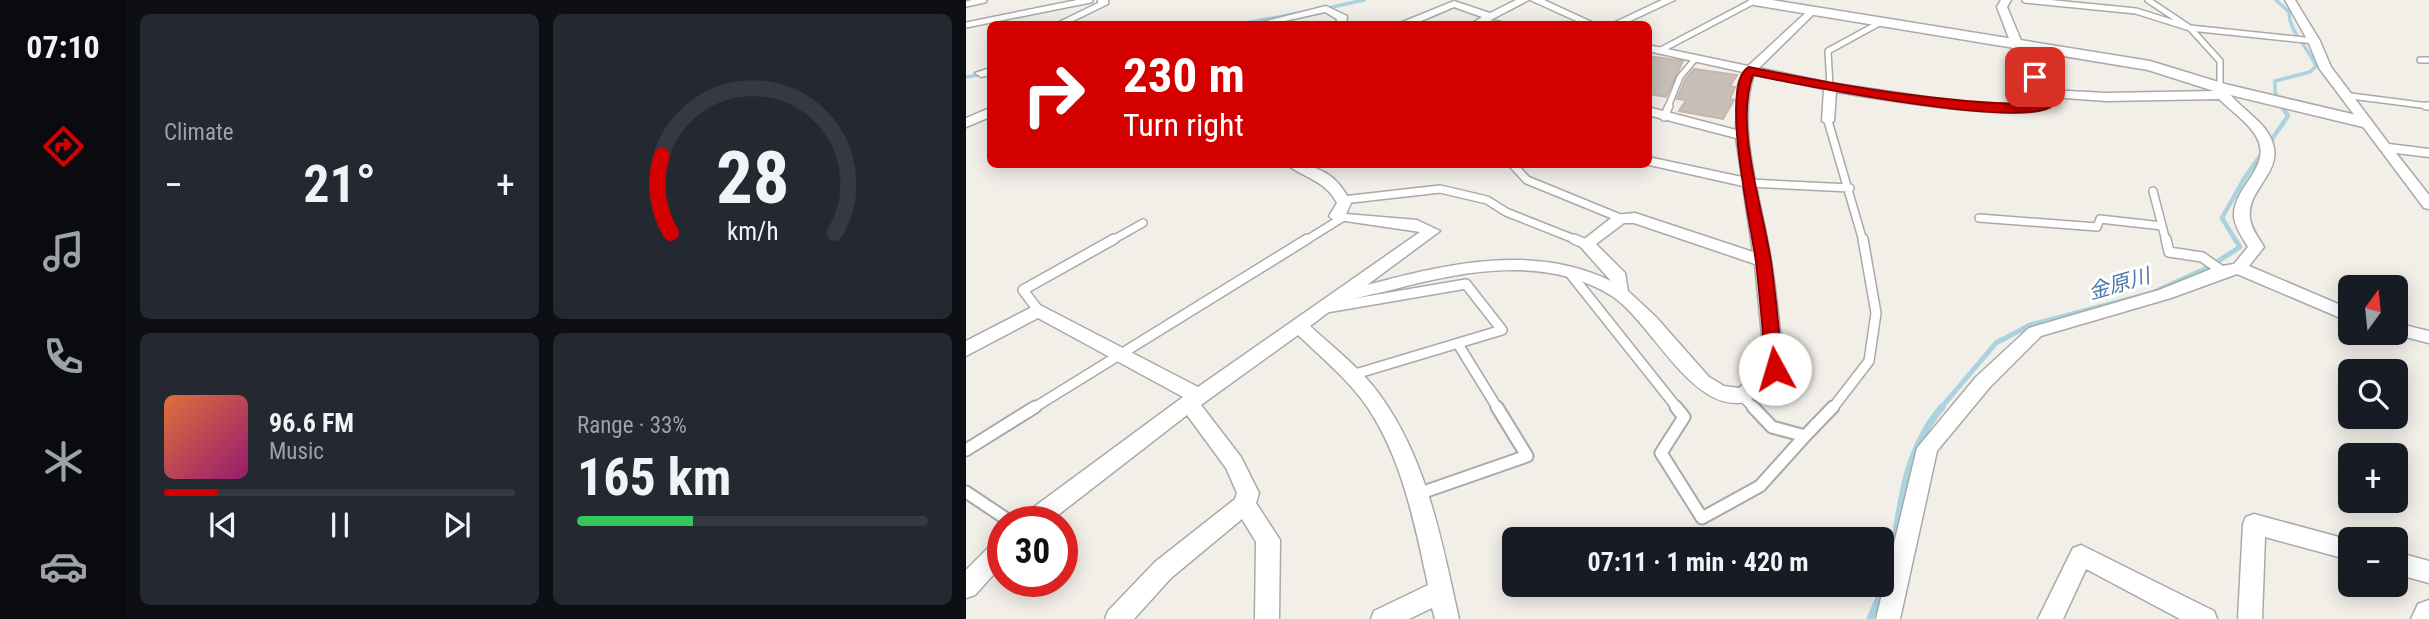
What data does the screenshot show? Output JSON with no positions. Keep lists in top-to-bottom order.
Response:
{
  "water": ["金原川"],
  "north": "top",
  "page": {
    "tabs": "07:10",
    "tile": [
      "Climate",
      ["Range · 33%", "165 km"]
    ],
    "turn": ["230 m", "Turn right"],
    "heat": ["−", "21°", "+"],
    "map_buttons": ["+", "−"],
    "song": ["96.6 FM", "Music"],
    "limit": "30",
    "trip": "07:11 · 1 min · 420 m",
    "gauge": ["28", "km/h"]
  }
}
